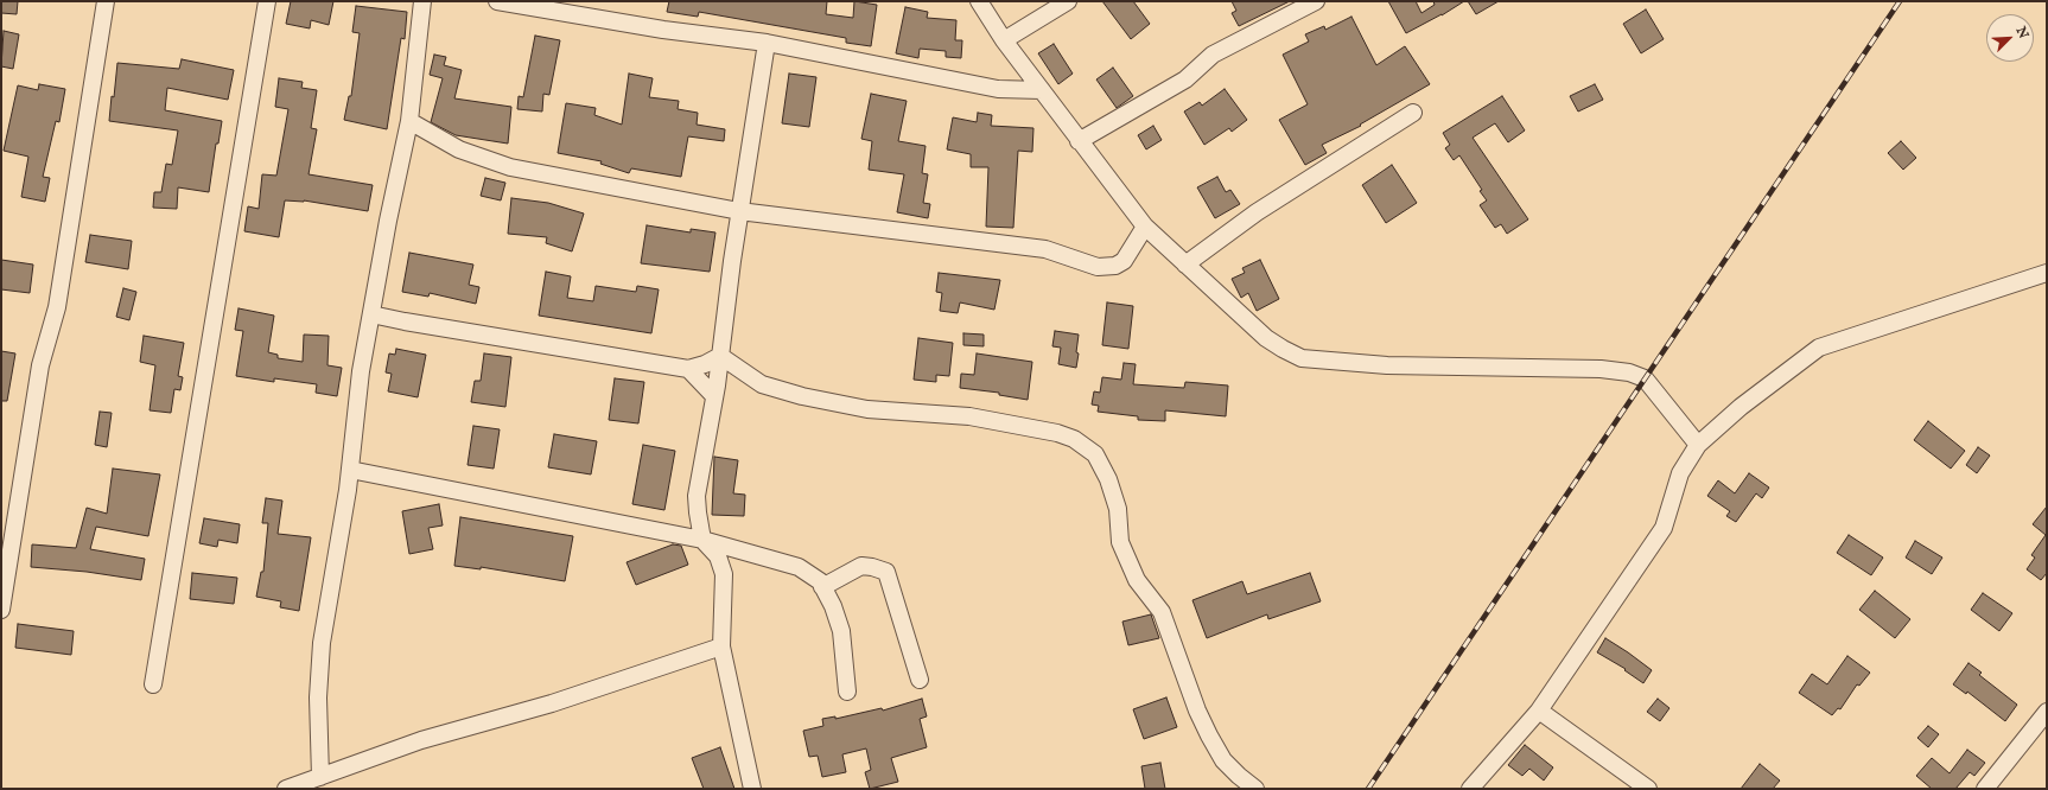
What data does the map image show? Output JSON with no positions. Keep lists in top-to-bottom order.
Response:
{
  "north": "top right"
}
